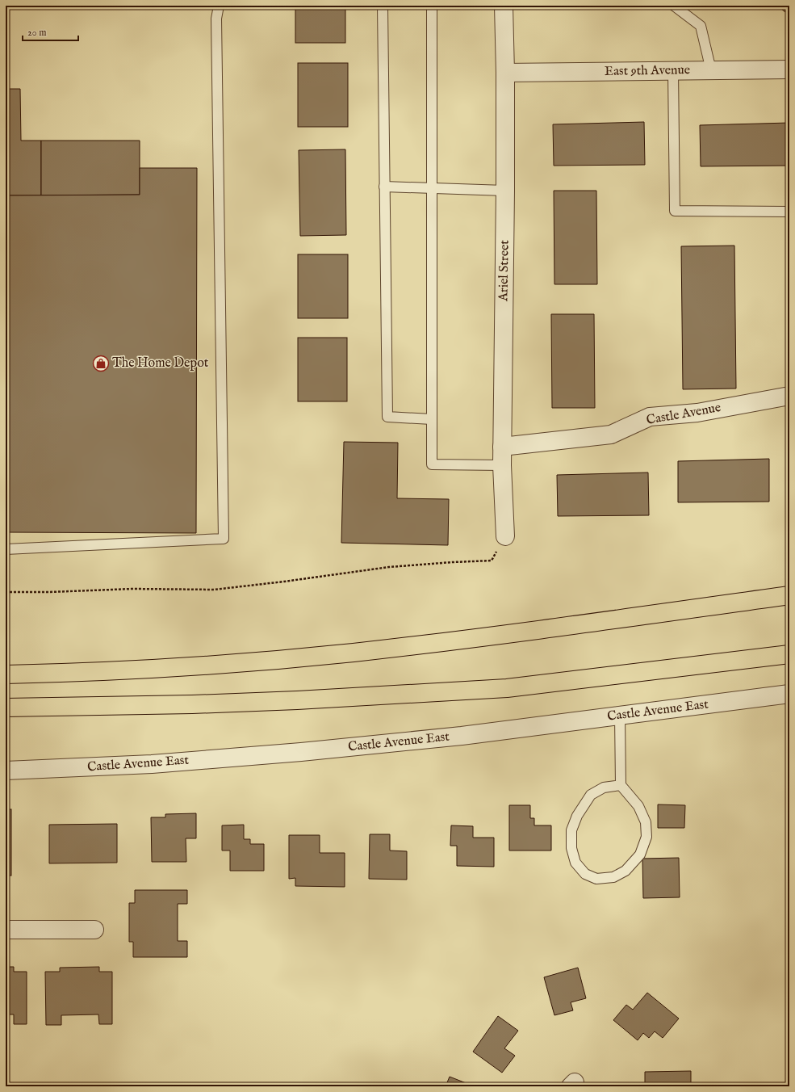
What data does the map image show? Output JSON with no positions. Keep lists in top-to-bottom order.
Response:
{
  "streets": {
    "street": [
      "East 9th Avenue",
      "Ariel Street",
      "Castle Avenue",
      "Castle Avenue East"
    ]
  },
  "crossings": [
    ["East 9th Avenue", "Ariel Street"],
    ["Ariel Street", "Castle Avenue"]
  ],
  "places": {
    "shop": ["The Home Depot"]
  },
  "scale_bar": "20 m"
}
